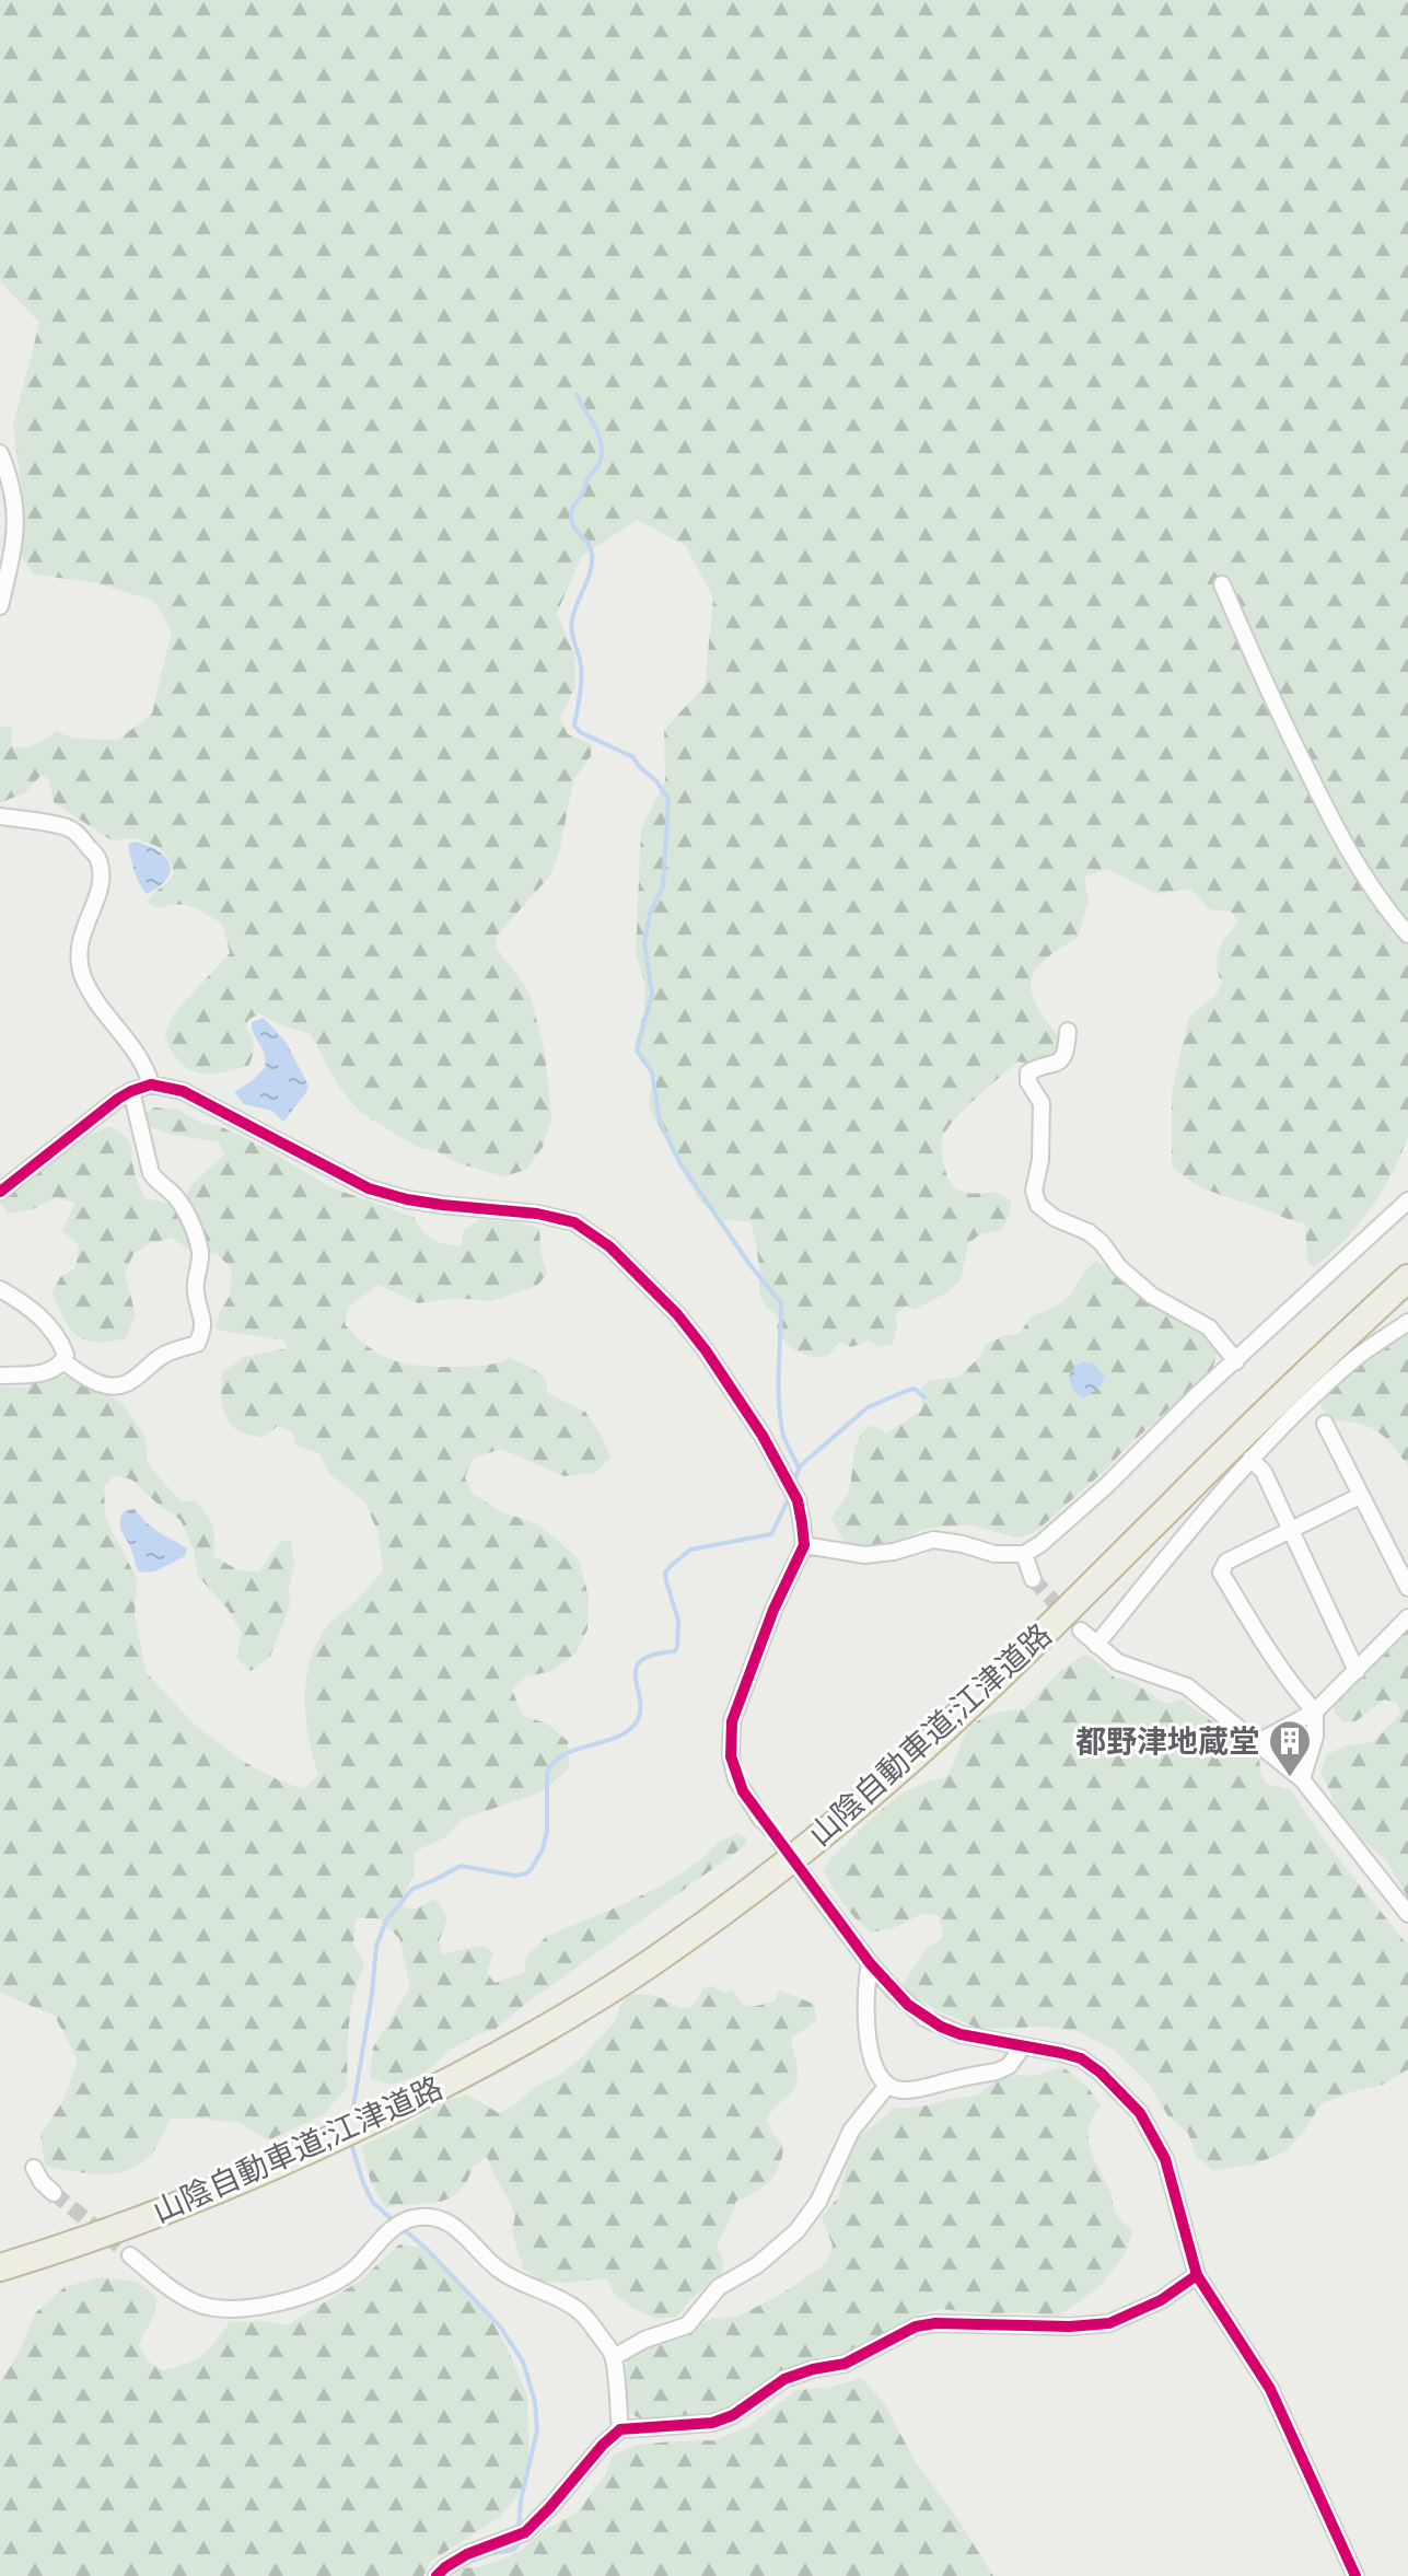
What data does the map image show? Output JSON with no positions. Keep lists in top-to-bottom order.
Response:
{
  "streets": {
    "highway": ["山陰自動車道;江津道路"]
  },
  "places": {
    "building": ["都野津地蔵堂"]
  }
}
